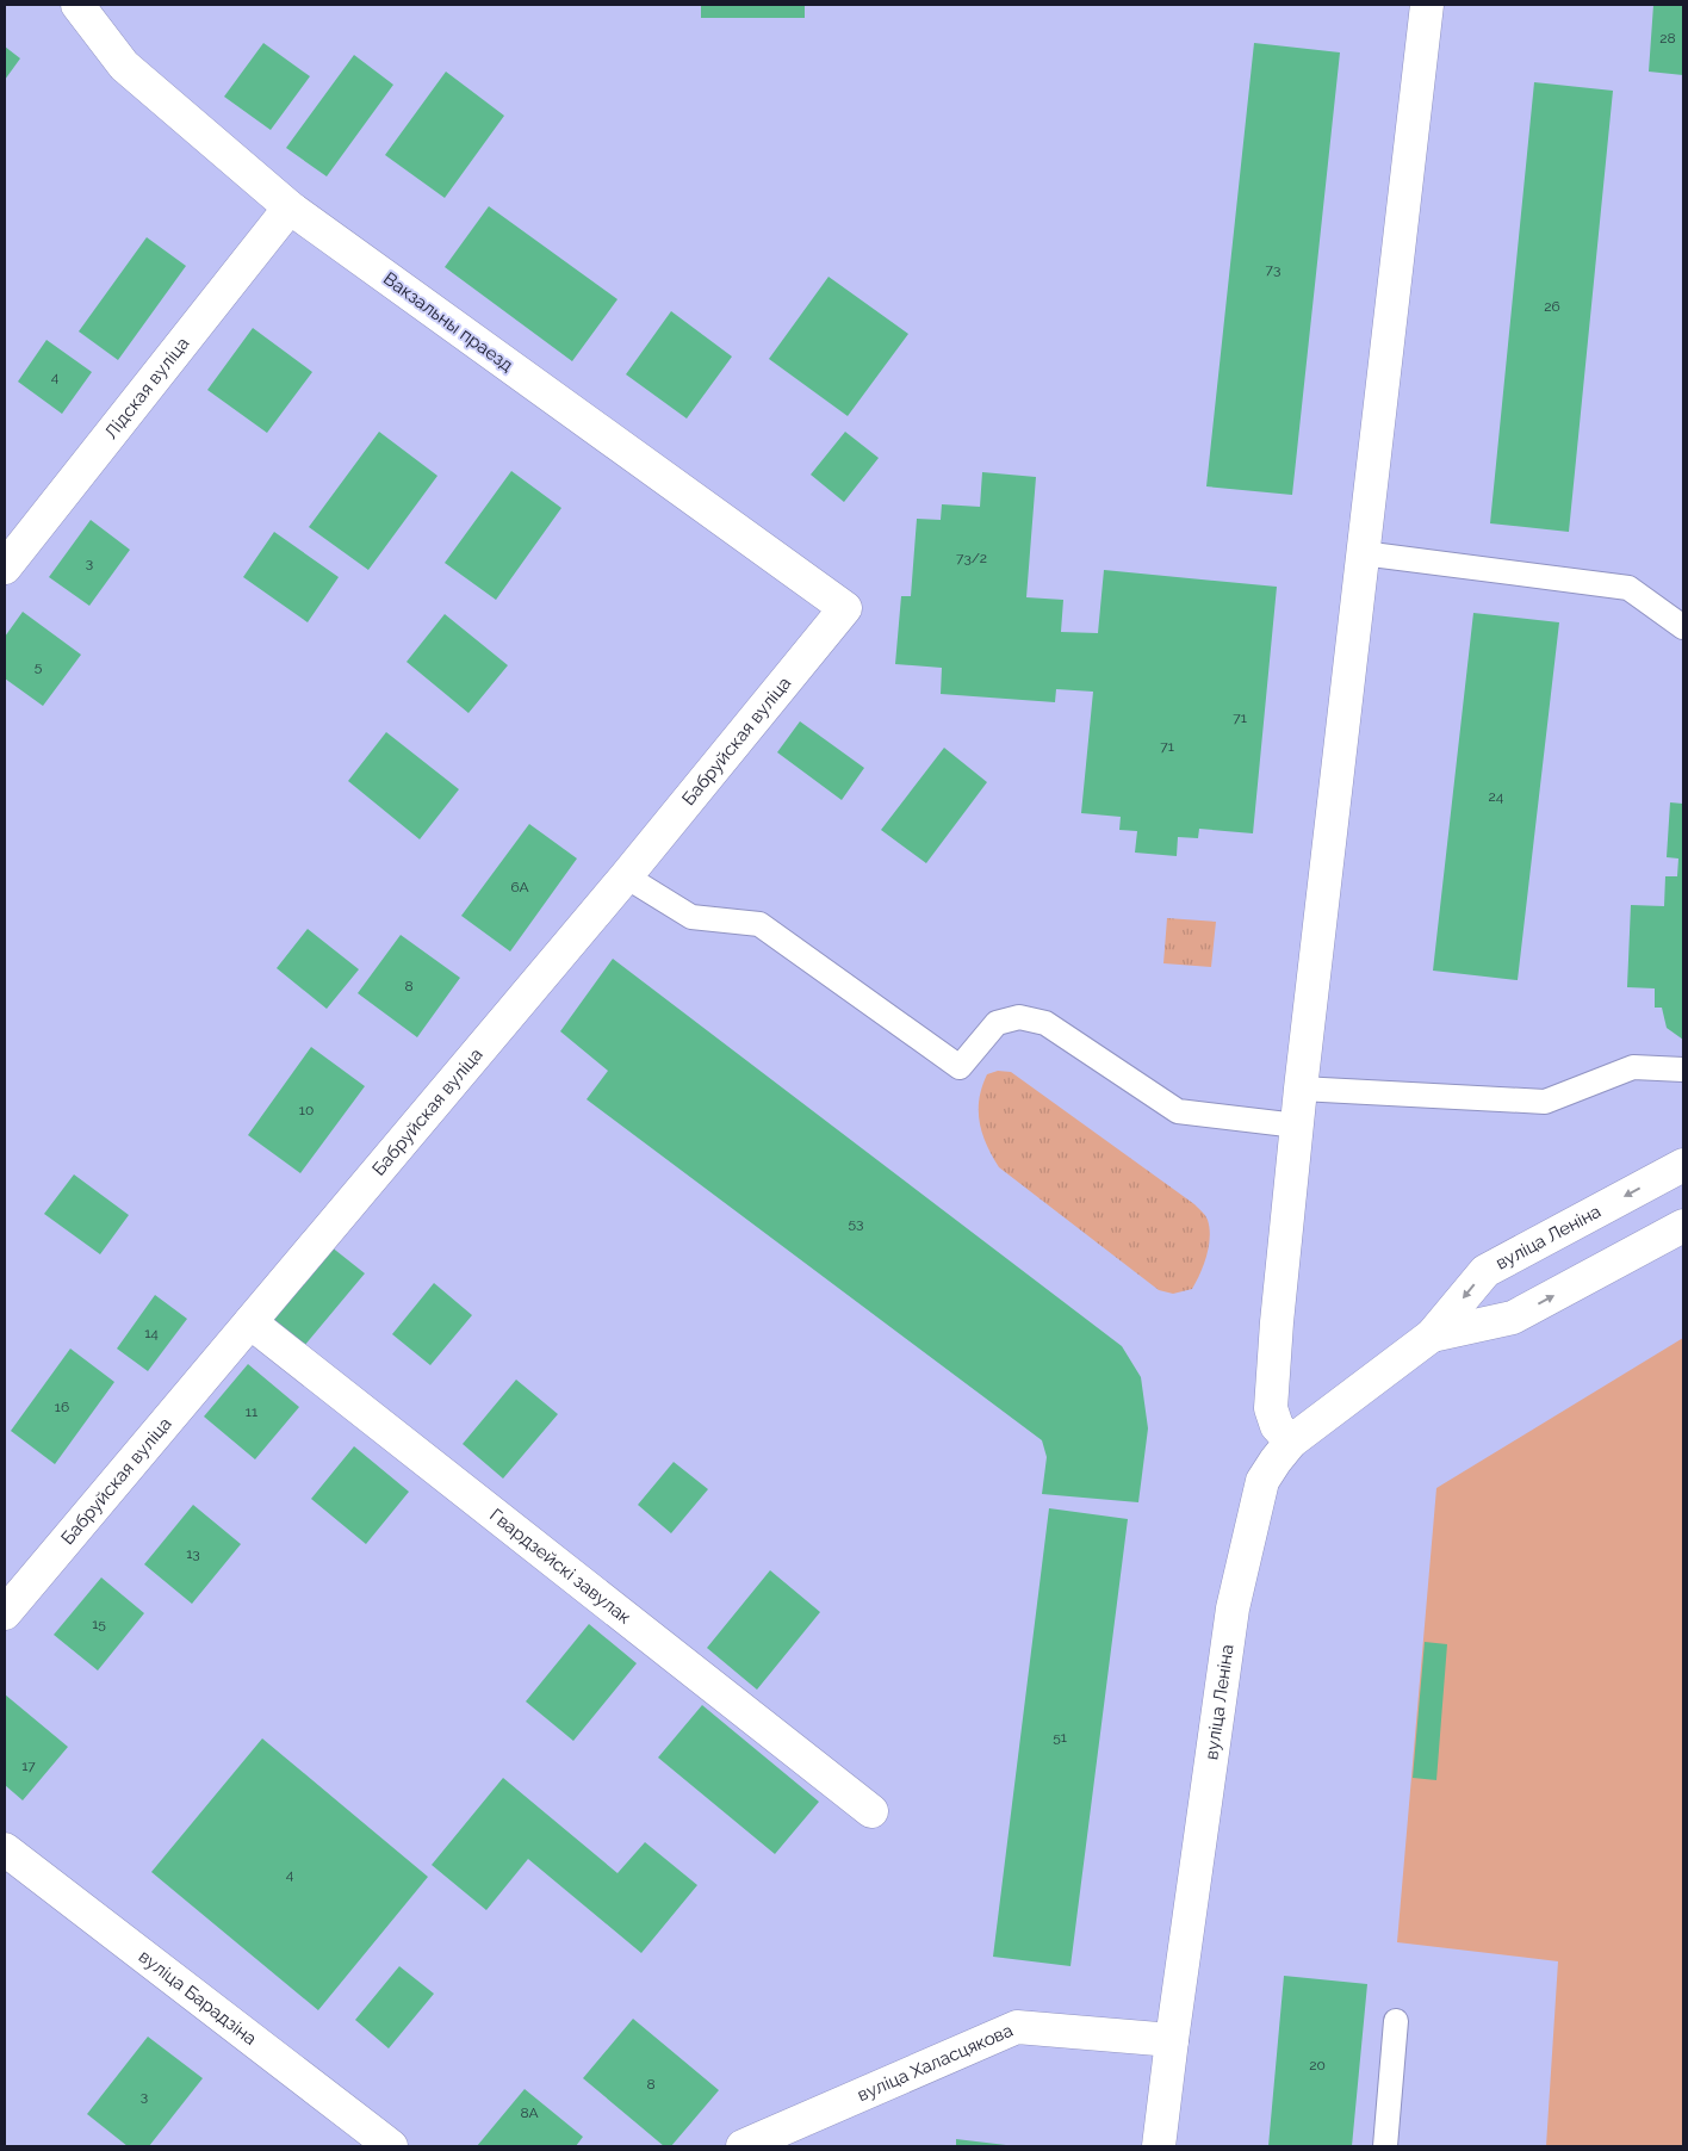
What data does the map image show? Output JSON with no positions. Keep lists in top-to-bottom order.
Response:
{
  "streets": {
    "street": [
      "Вакзальны праезд",
      "Лідская вуліца",
      "Бабруйская вуліца",
      "вуліца Леніна",
      "Гвардзейскі завулак",
      "вуліца Барадзіна",
      "вуліца Халасцякова"
    ]
  },
  "crossings": [
    ["Вакзальны праезд", "Лідская вуліца"],
    ["Вакзальны праезд", "Бабруйская вуліца"],
    ["Бабруйская вуліца", "Гвардзейскі завулак"],
    ["вуліца Леніна", "вуліца Халасцякова"]
  ],
  "house_numbers": [
    "28",
    "73",
    "26",
    "4",
    "73/2",
    "3",
    "5",
    "71",
    "71",
    "24",
    "6А",
    "8",
    "10",
    "53",
    "14",
    "16",
    "11",
    "13",
    "15",
    "51",
    "17",
    "4",
    "20",
    "8",
    "3",
    "8А"
  ]
}
